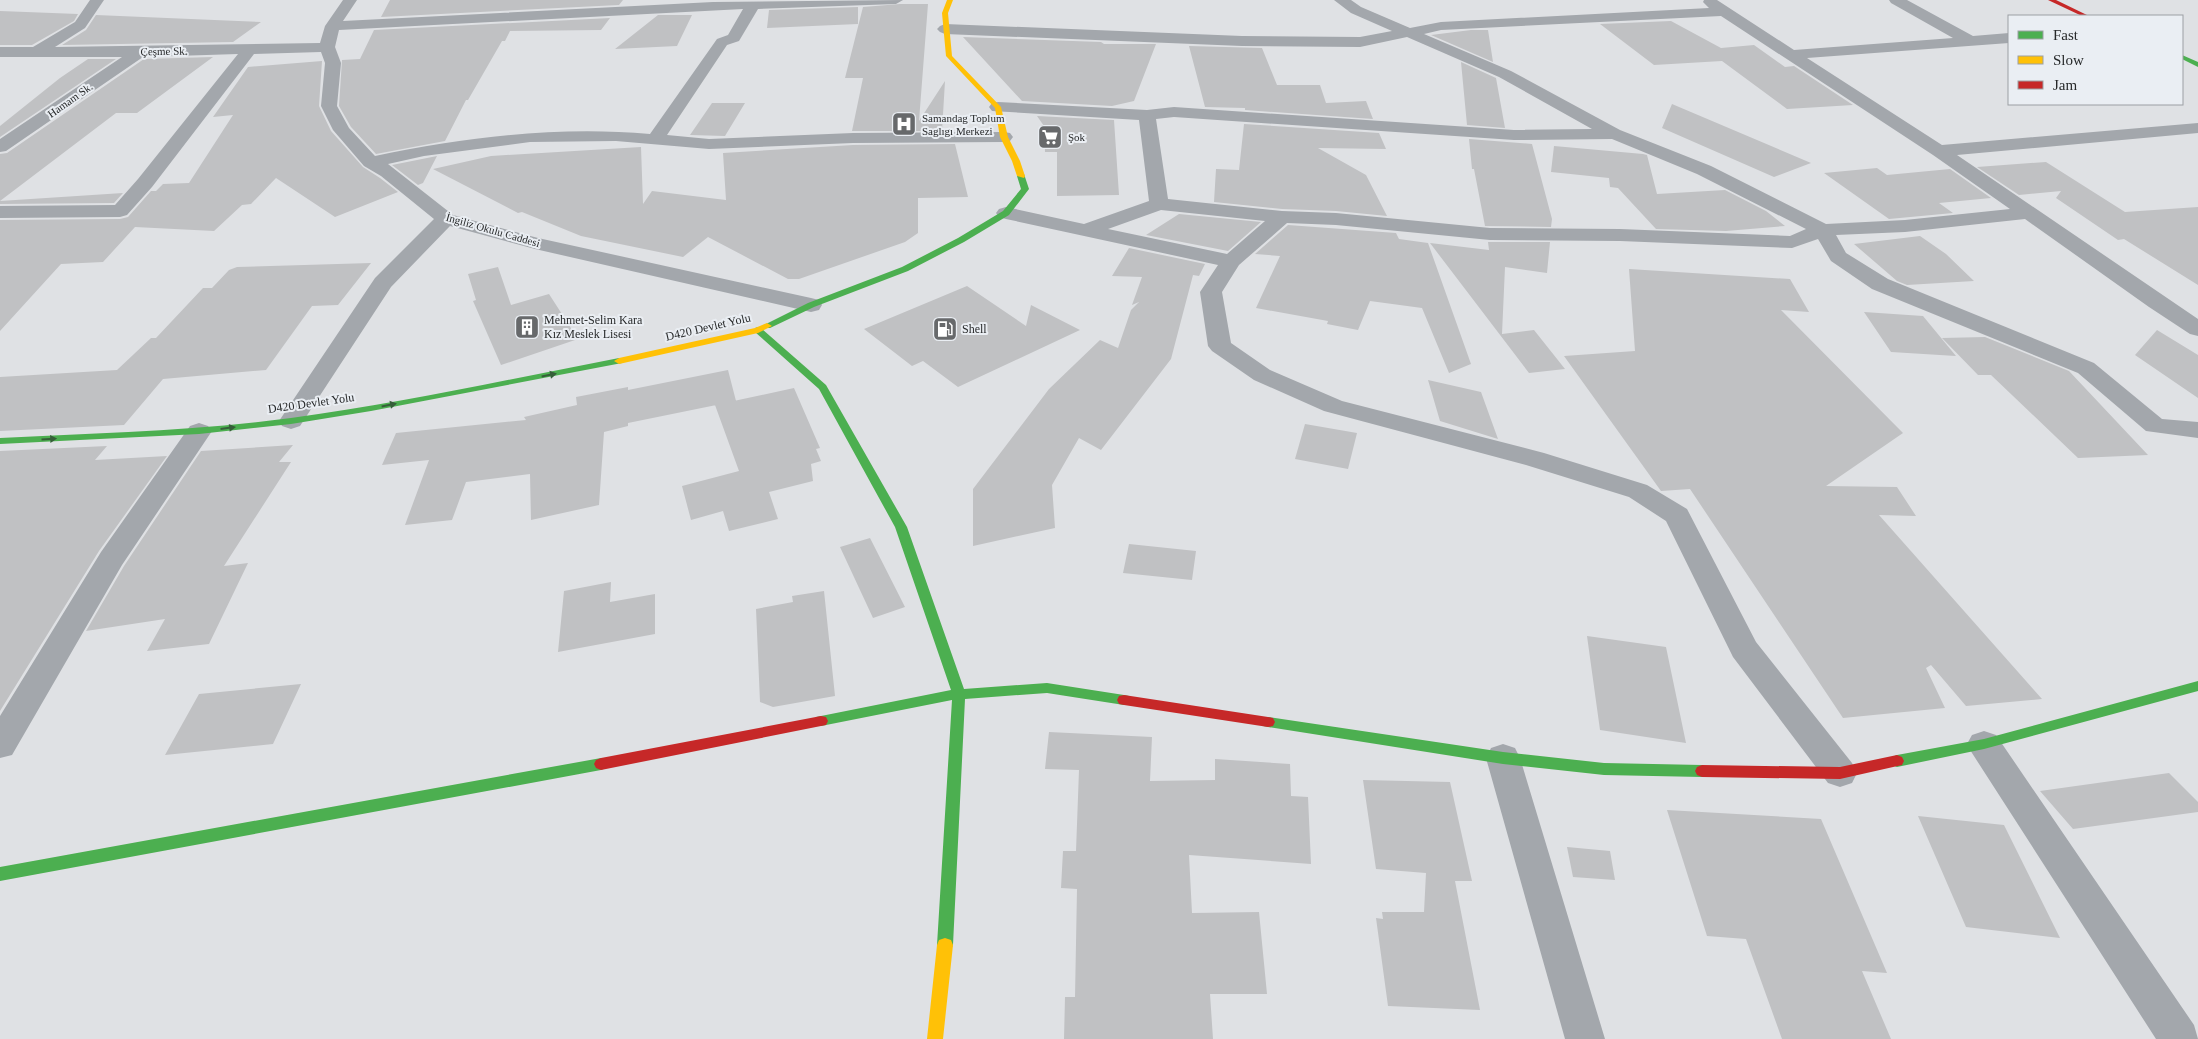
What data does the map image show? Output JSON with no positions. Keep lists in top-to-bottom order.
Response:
{
  "streets": {
    "street": [
      "Çeşme Sk.",
      "Hamam Sk.",
      "İngiliz Okulu Caddesi",
      "D420 Devlet Yolu"
    ]
  },
  "crossings": [
    ["Çeşme Sk.", "Hamam Sk."],
    ["Çeşme Sk.", "İngiliz Okulu Caddesi"],
    ["İngiliz Okulu Caddesi", "D420 Devlet Yolu"]
  ],
  "one_way": ["D420 Devlet Yolu"],
  "places": {
    "hospital": ["Samandag Toplum Saglıgı Merkezi"],
    "supermarket": ["Şok"],
    "building": ["Mehmet-Selim Kara Kız Meslek Lisesi"],
    "fuel station": ["Shell"]
  },
  "legend": ["Fast", "Slow", "Jam"]
}
